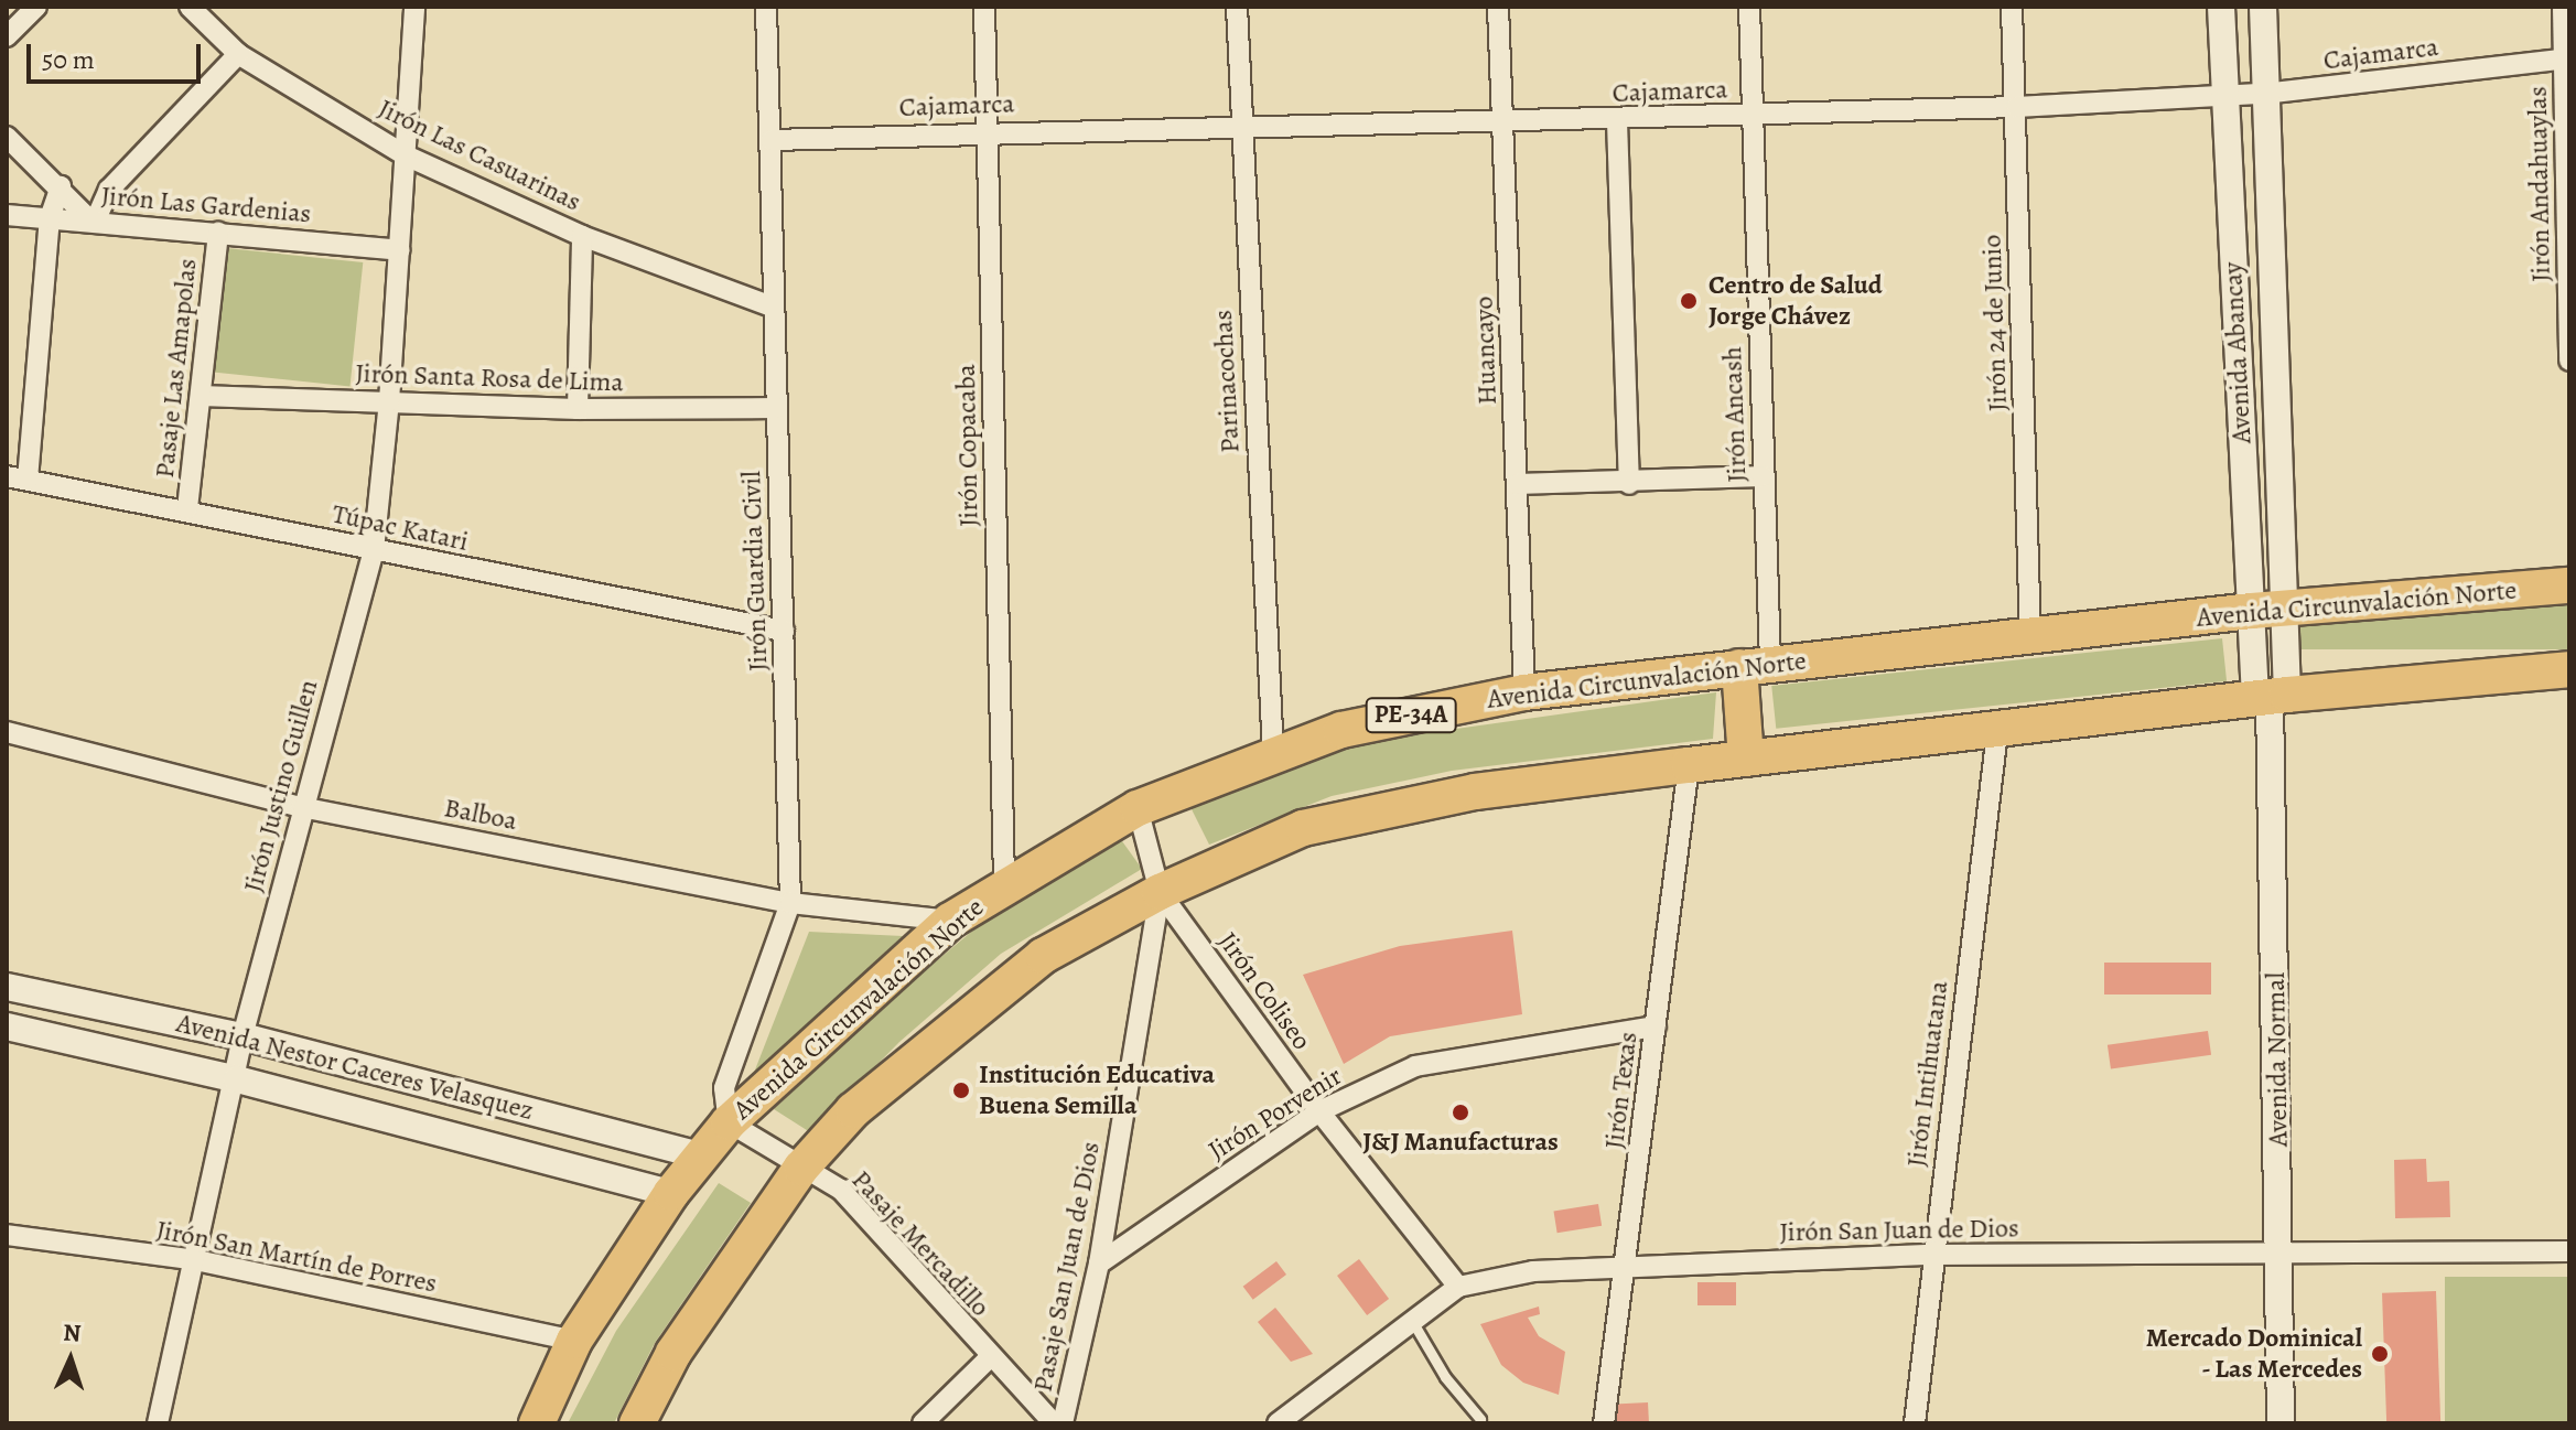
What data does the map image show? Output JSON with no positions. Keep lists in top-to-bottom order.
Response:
{
  "streets": {
    "highway": ["Avenida Circunvalación Norte", "PE-34A"],
    "street": [
      "Cajamarca",
      "Jirón Las Casuarinas",
      "Jirón Andahuaylas",
      "Jirón Las Gardenias",
      "Jirón 24 de Junio",
      "Huancayo",
      "Avenida Abancay",
      "Pasaje Las Amapolas",
      "Jirón Santa Rosa de Lima",
      "Parinacochas",
      "Jirón Ancash",
      "Jirón Copacaba",
      "Túpac Katari",
      "Jirón Guardia Civil",
      "Jirón Justino Guillen",
      "Balboa",
      "Jirón Coliseo",
      "Avenida Normal",
      "Avenida Nestor Caceres Velasquez",
      "Jirón Intihuatana",
      "Jirón Texas",
      "Jirón Porvenir",
      "Jirón San Juan de Dios",
      "Pasaje Mercadillo",
      "Jirón San Martín de Porres",
      "Pasaje San Juan de Dios"
    ]
  },
  "crossings": [
    ["Cajamarca", "Jirón Andahuaylas"],
    ["Cajamarca", "Jirón 24 de Junio"],
    ["Cajamarca", "Huancayo"],
    ["Cajamarca", "Avenida Abancay"],
    ["Cajamarca", "Parinacochas"],
    ["Cajamarca", "Jirón Ancash"],
    ["Cajamarca", "Jirón Copacaba"],
    ["Cajamarca", "Jirón Guardia Civil"],
    ["Jirón Las Casuarinas", "Jirón Guardia Civil"],
    ["Jirón Las Casuarinas", "Jirón Justino Guillen"],
    ["Jirón Las Gardenias", "Pasaje Las Amapolas"],
    ["Jirón Las Gardenias", "Jirón Justino Guillen"],
    ["Jirón 24 de Junio", "Avenida Circunvalación Norte"],
    ["Huancayo", "Avenida Circunvalación Norte"],
    ["Avenida Abancay", "Avenida Circunvalación Norte"],
    ["Avenida Abancay", "Avenida Normal"],
    ["Pasaje Las Amapolas", "Jirón Santa Rosa de Lima"],
    ["Pasaje Las Amapolas", "Túpac Katari"],
    ["Jirón Santa Rosa de Lima", "Jirón Guardia Civil"],
    ["Jirón Santa Rosa de Lima", "Jirón Justino Guillen"],
    ["Parinacochas", "Avenida Circunvalación Norte"],
    ["Jirón Ancash", "Avenida Circunvalación Norte"],
    ["Jirón Copacaba", "Avenida Circunvalación Norte"],
    ["Túpac Katari", "Jirón Guardia Civil"],
    ["Túpac Katari", "Jirón Justino Guillen"],
    ["Jirón Guardia Civil", "Avenida Circunvalación Norte"],
    ["Jirón Guardia Civil", "Balboa"],
    ["Jirón Guardia Civil", "Pasaje Mercadillo"],
    ["Avenida Circunvalación Norte", "Balboa"],
    ["Avenida Circunvalación Norte", "Avenida Nestor Caceres Velasquez"],
    ["Avenida Circunvalación Norte", "Pasaje Mercadillo"],
    ["Avenida Circunvalación Norte", "Jirón San Martín de Porres"],
    ["Avenida Circunvalación Norte", "Pasaje San Juan de Dios"],
    ["Jirón Justino Guillen", "Balboa"],
    ["Jirón Justino Guillen", "Avenida Nestor Caceres Velasquez"],
    ["Jirón Justino Guillen", "Jirón San Martín de Porres"],
    ["Jirón Coliseo", "Jirón Porvenir"],
    ["Jirón Coliseo", "Jirón San Juan de Dios"],
    ["Jirón Coliseo", "Pasaje San Juan de Dios"],
    ["Avenida Normal", "Jirón San Juan de Dios"],
    ["Jirón Intihuatana", "Jirón San Juan de Dios"],
    ["Jirón Texas", "Jirón Porvenir"],
    ["Jirón Texas", "Jirón San Juan de Dios"],
    ["Jirón Porvenir", "Pasaje San Juan de Dios"]
  ],
  "places": [
    "Centro de Salud Jorge Chávez",
    "Institución Educativa Buena Semilla",
    "J&J Manufacturas",
    "Mercado Dominical - Las Mercedes"
  ],
  "scale_bar": "50 m",
  "north": "top"
}
